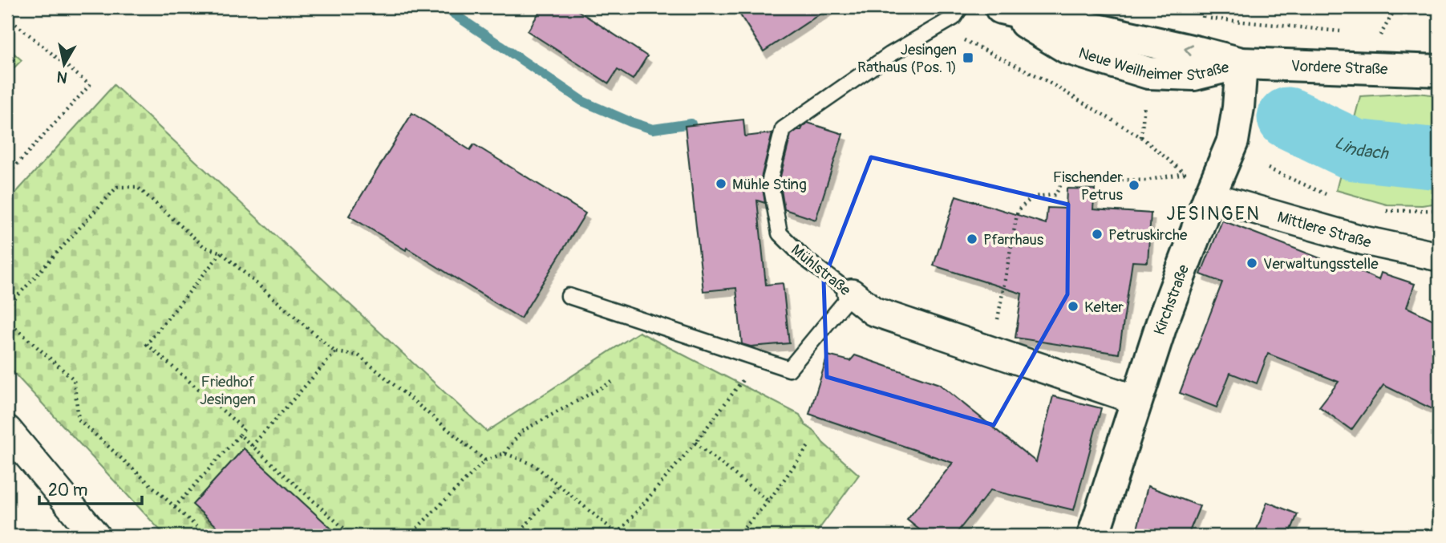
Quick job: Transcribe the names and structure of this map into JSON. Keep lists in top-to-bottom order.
{
  "streets": {
    "street": [
      "Neue Weilheimer Straße",
      "Vordere Straße",
      "Mittlere Straße",
      "Mühlstraße",
      "Kirchstraße"
    ]
  },
  "crossings": [
    ["Neue Weilheimer Straße", "Vordere Straße"],
    ["Neue Weilheimer Straße", "Kirchstraße"],
    ["Vordere Straße", "Kirchstraße"],
    ["Mittlere Straße", "Kirchstraße"],
    ["Mühlstraße", "Kirchstraße"]
  ],
  "districts": ["JESINGEN"],
  "water": ["Lindach"],
  "parks": ["Friedhof Jesingen"],
  "places": {
    "transit": ["Jesingen Rathaus (Pos. 1)"],
    "other": [
      "Mühle Sting",
      "Fischender Petrus",
      "Petruskirche",
      "Pfarrhaus",
      "Verwaltungsstelle",
      "Kelter"
    ]
  },
  "scale_bar": "20 m",
  "north": "bottom"
}
